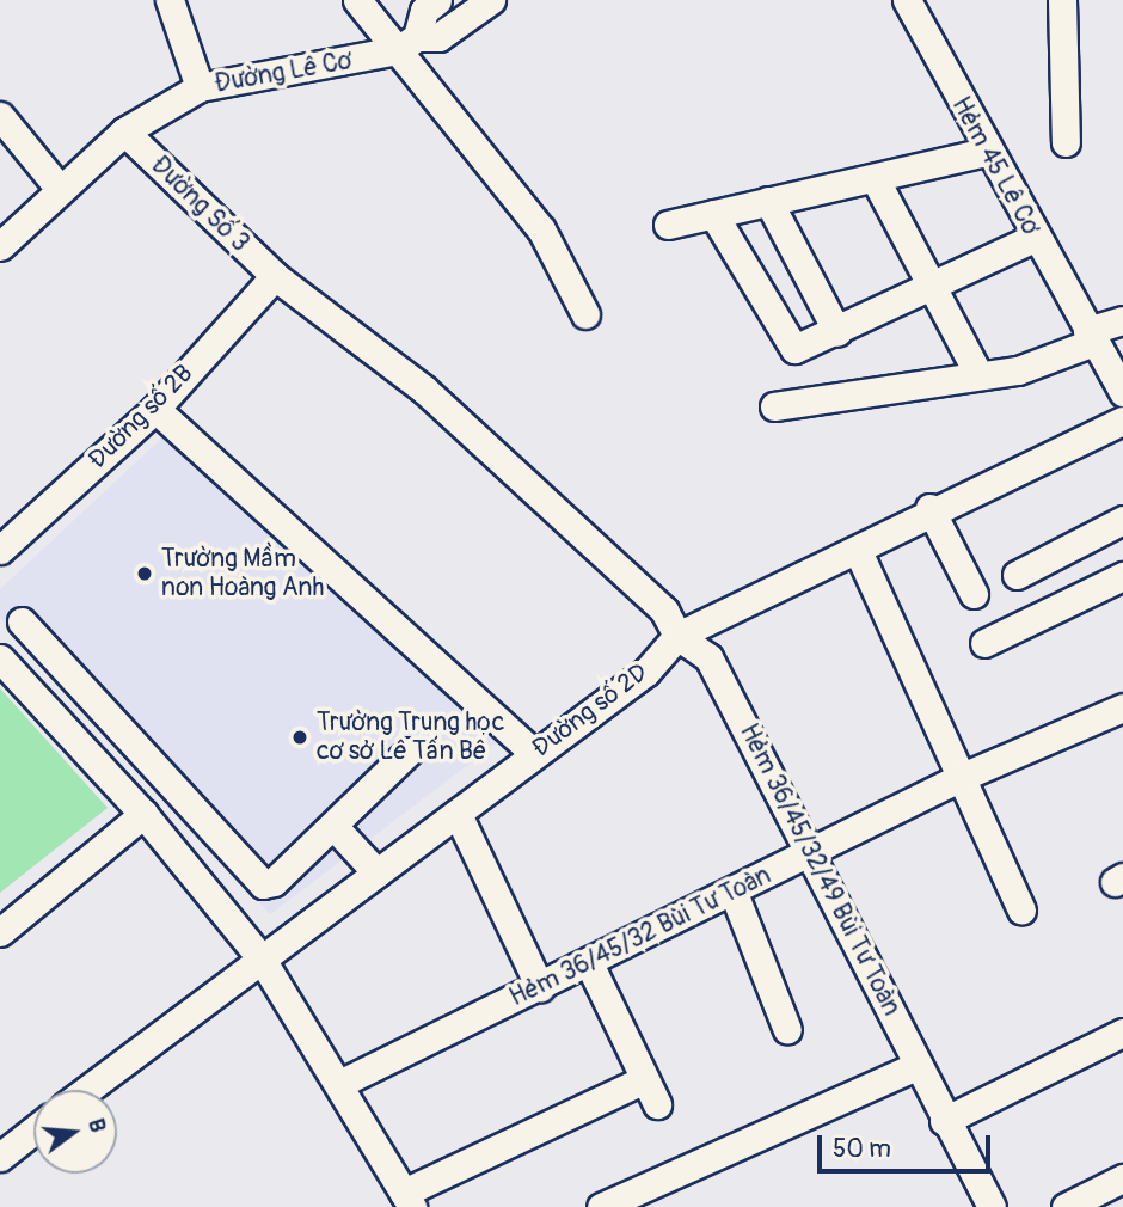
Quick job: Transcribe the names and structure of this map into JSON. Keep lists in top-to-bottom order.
{
  "streets": {
    "street": [
      "Đường Lê Cơ",
      "Hẻm 45 Lê Cơ",
      "Đường Số 3",
      "Đường số 2B",
      "Đường số 2D",
      "Hẻm 36/45/32/49 Bùi Tư Toàn",
      "Hẻm 36/45/32 Bùi Tư Toàn"
    ]
  },
  "crossings": [
    ["Đường Lê Cơ", "Đường Số 3"],
    ["Đường Số 3", "Đường số 2B"],
    ["Đường số 2D", "Hẻm 36/45/32/49 Bùi Tư Toàn"],
    ["Hẻm 36/45/32/49 Bùi Tư Toàn", "Hẻm 36/45/32 Bùi Tư Toàn"]
  ],
  "places": ["Trường Mầm non Hoàng Anh", "Trường Trung học cơ sở Lê Tấn Bê"],
  "scale_bar": "50 m",
  "north": "right"
}
